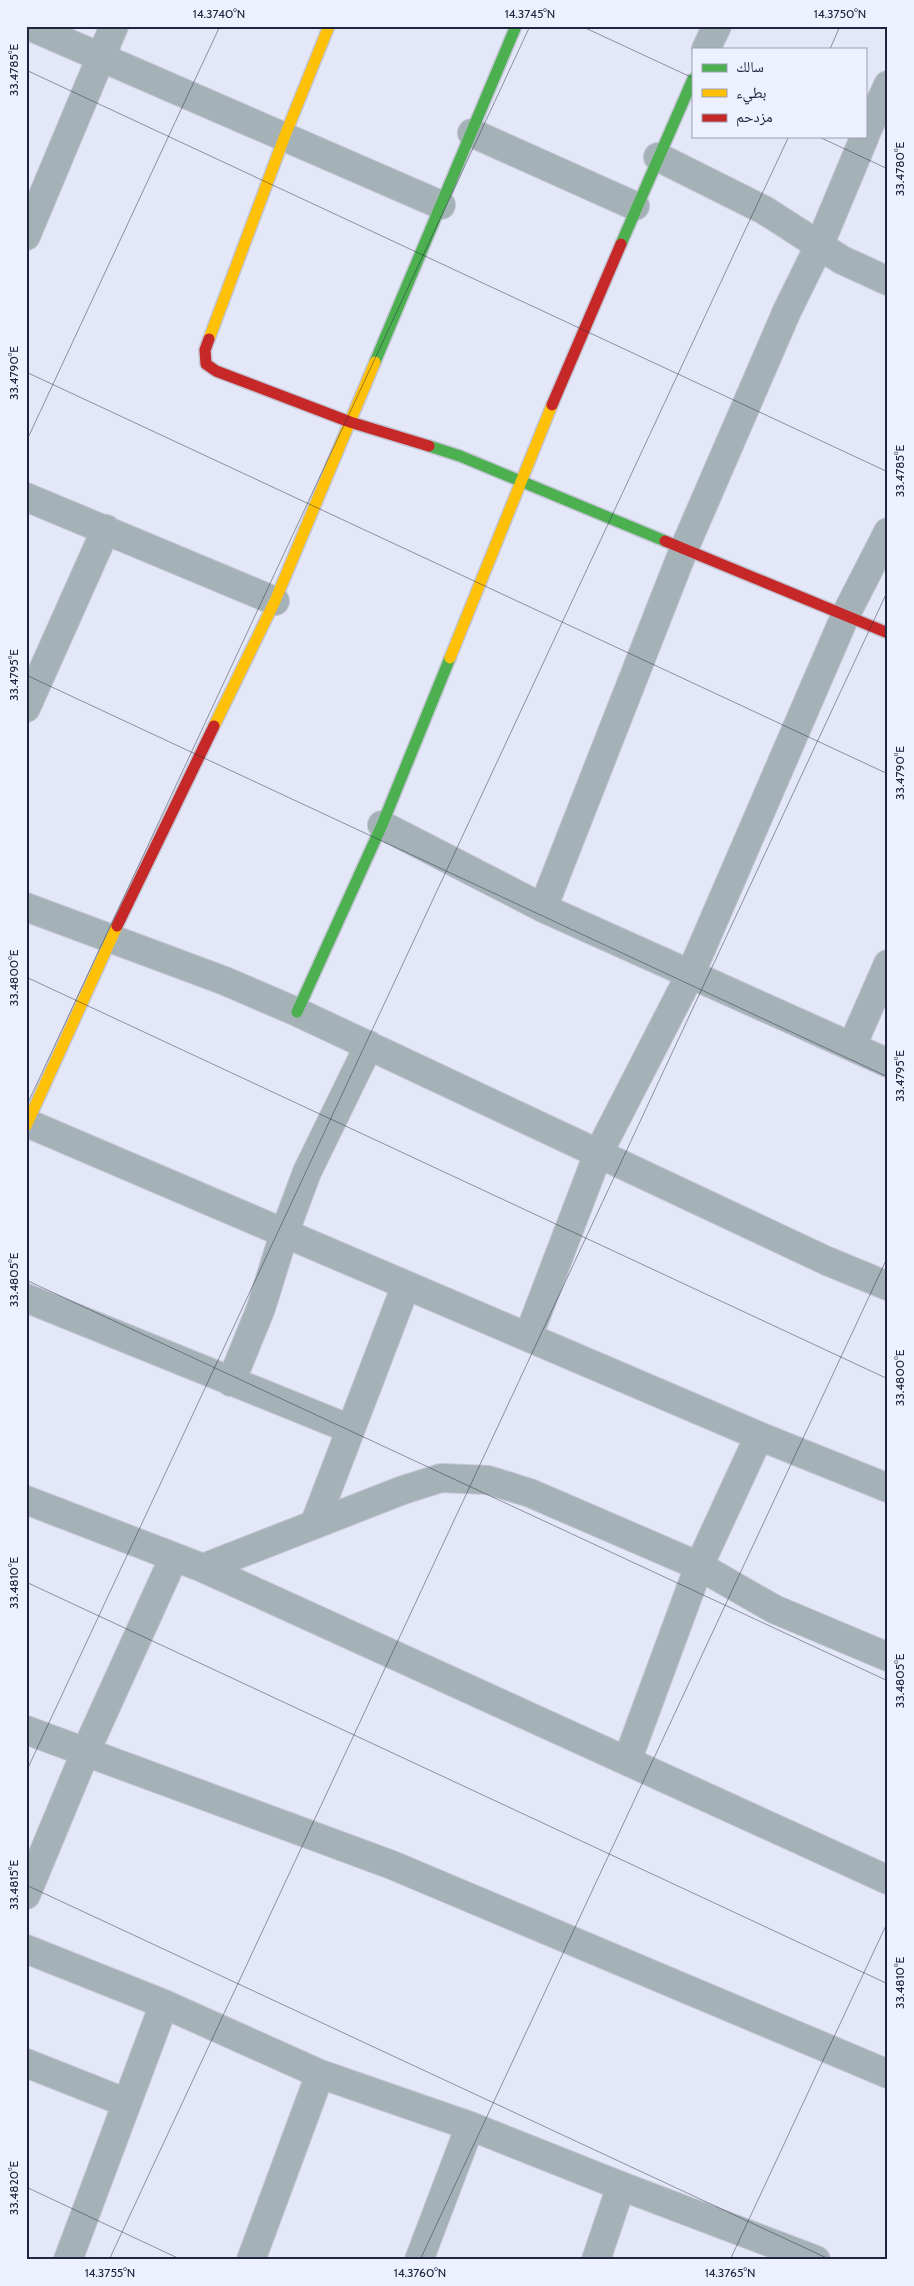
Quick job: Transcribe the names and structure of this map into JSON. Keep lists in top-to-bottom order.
{
  "legend": ["سالك", "بطيء", "مزدحم"],
  "coordinates": [
    "14.3740°N",
    "14.3745°N",
    "14.3750°N",
    "33.4785°E",
    "33.4780°E",
    "33.4790°E",
    "33.4795°E",
    "33.4800°E",
    "33.4805°E",
    "33.4810°E",
    "33.4815°E",
    "33.4820°E",
    "14.3755°N",
    "14.3760°N",
    "14.3765°N"
  ]
}
